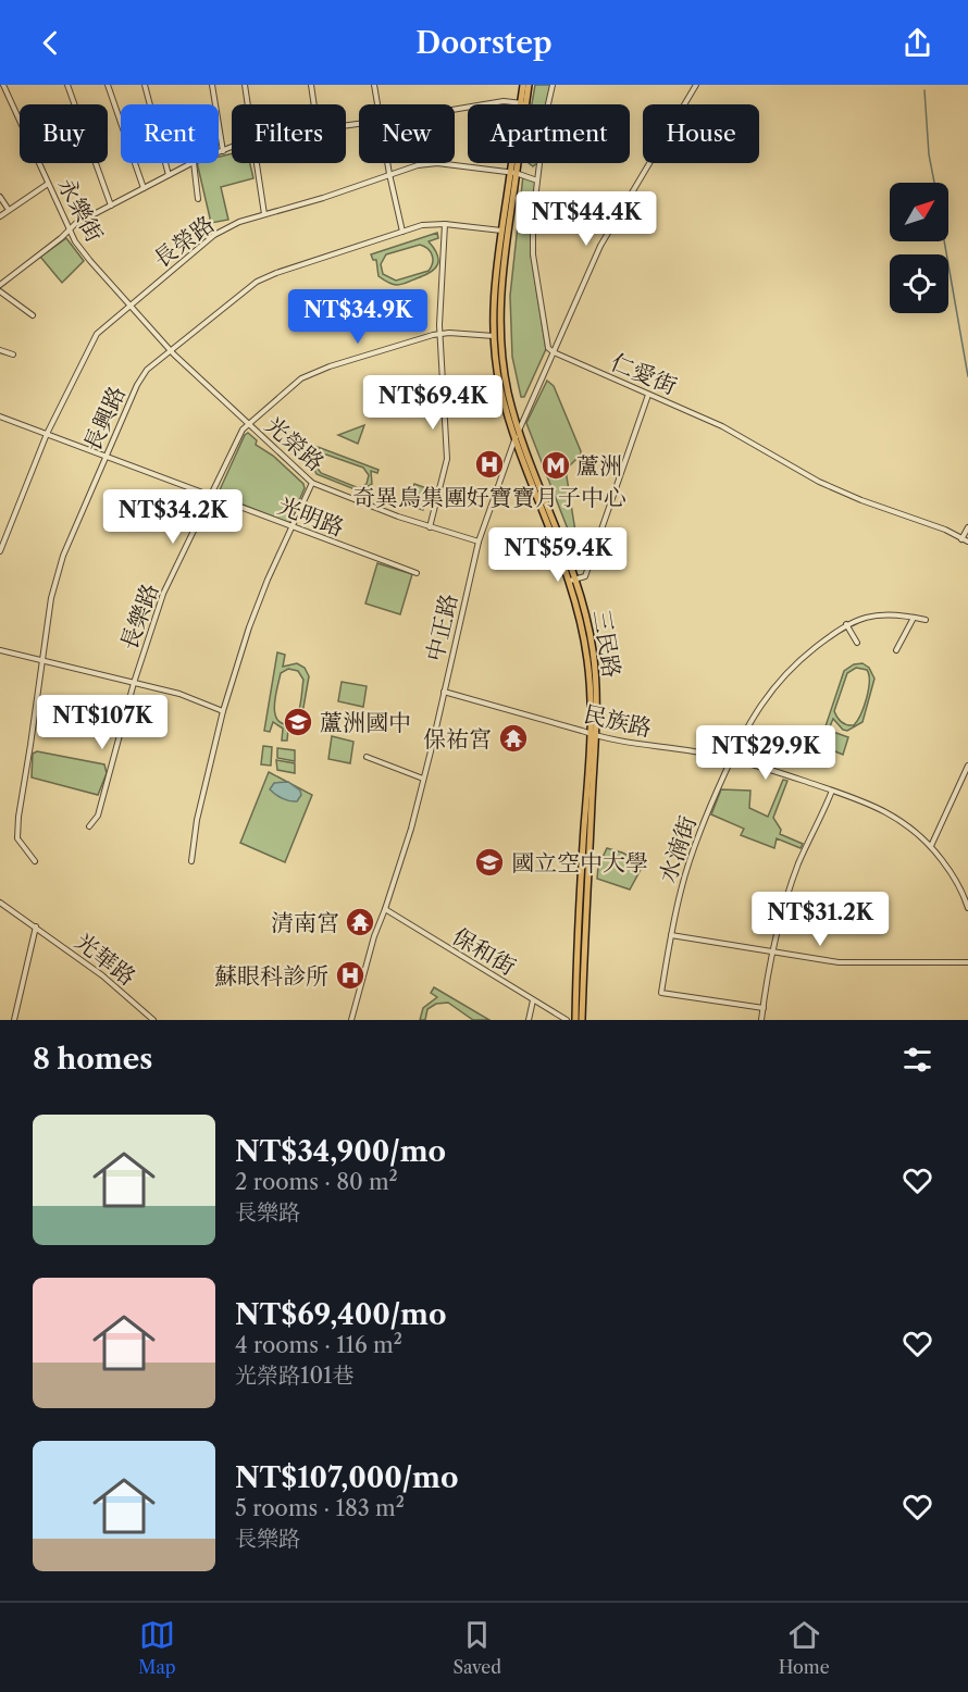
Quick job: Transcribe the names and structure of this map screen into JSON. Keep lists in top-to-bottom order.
{
  "streets": {
    "main road": ["三民路"],
    "street": [
      "永樂街",
      "長榮路",
      "仁愛街",
      "長興路",
      "光榮路",
      "光明路",
      "長樂路",
      "中正路",
      "民族路",
      "水湳街",
      "保和街",
      "光華路"
    ]
  },
  "crossings": [
    ["永樂街", "長榮路"],
    ["永樂街", "光榮路"],
    ["長榮路", "光榮路"],
    ["長榮路", "光明路"],
    ["長榮路", "三民路"],
    ["仁愛街", "中正路"],
    ["長興路", "光榮路"],
    ["長興路", "光明路"],
    ["長興路", "三民路"],
    ["光榮路", "長樂路"],
    ["光榮路", "中正路"],
    ["光明路", "長樂路"],
    ["長樂路", "三民路"],
    ["中正路", "三民路"],
    ["中正路", "民族路"],
    ["中正路", "保和街"],
    ["三民路", "民族路"],
    ["民族路", "水湳街"]
  ],
  "places": {
    "hospital": ["奇異鳥集團好寶寶月子中心", "蘇眼科診所"],
    "metro station": ["蘆洲"],
    "school or university": ["蘆洲國中", "國立空中大學"],
    "temple": ["保祐宮", "清南宮"]
  },
  "north": "top right",
  "page": {
    "header": "Doorstep",
    "chip": [
      "Buy",
      "Rent",
      "Filters",
      "New",
      "Apartment",
      "House"
    ],
    "price": [
      "NT$44.4K",
      "NT$34.9K",
      "NT$69.4K",
      "NT$34.2K",
      "NT$59.4K",
      "NT$107K",
      "NT$29.9K",
      "NT$31.2K"
    ],
    "heading": "8 homes",
    "list": [
      {
        "name": "NT$34,900/mo",
        "note": "2 rooms · 80 m² · 長樂路"
      },
      {
        "name": "NT$69,400/mo",
        "note": "4 rooms · 116 m² · 光榮路101巷"
      },
      {
        "name": "NT$107,000/mo",
        "note": "5 rooms · 183 m² · 長樂路"
      }
    ],
    "tabs": ["Map", "Saved", "Home"]
  }
}
